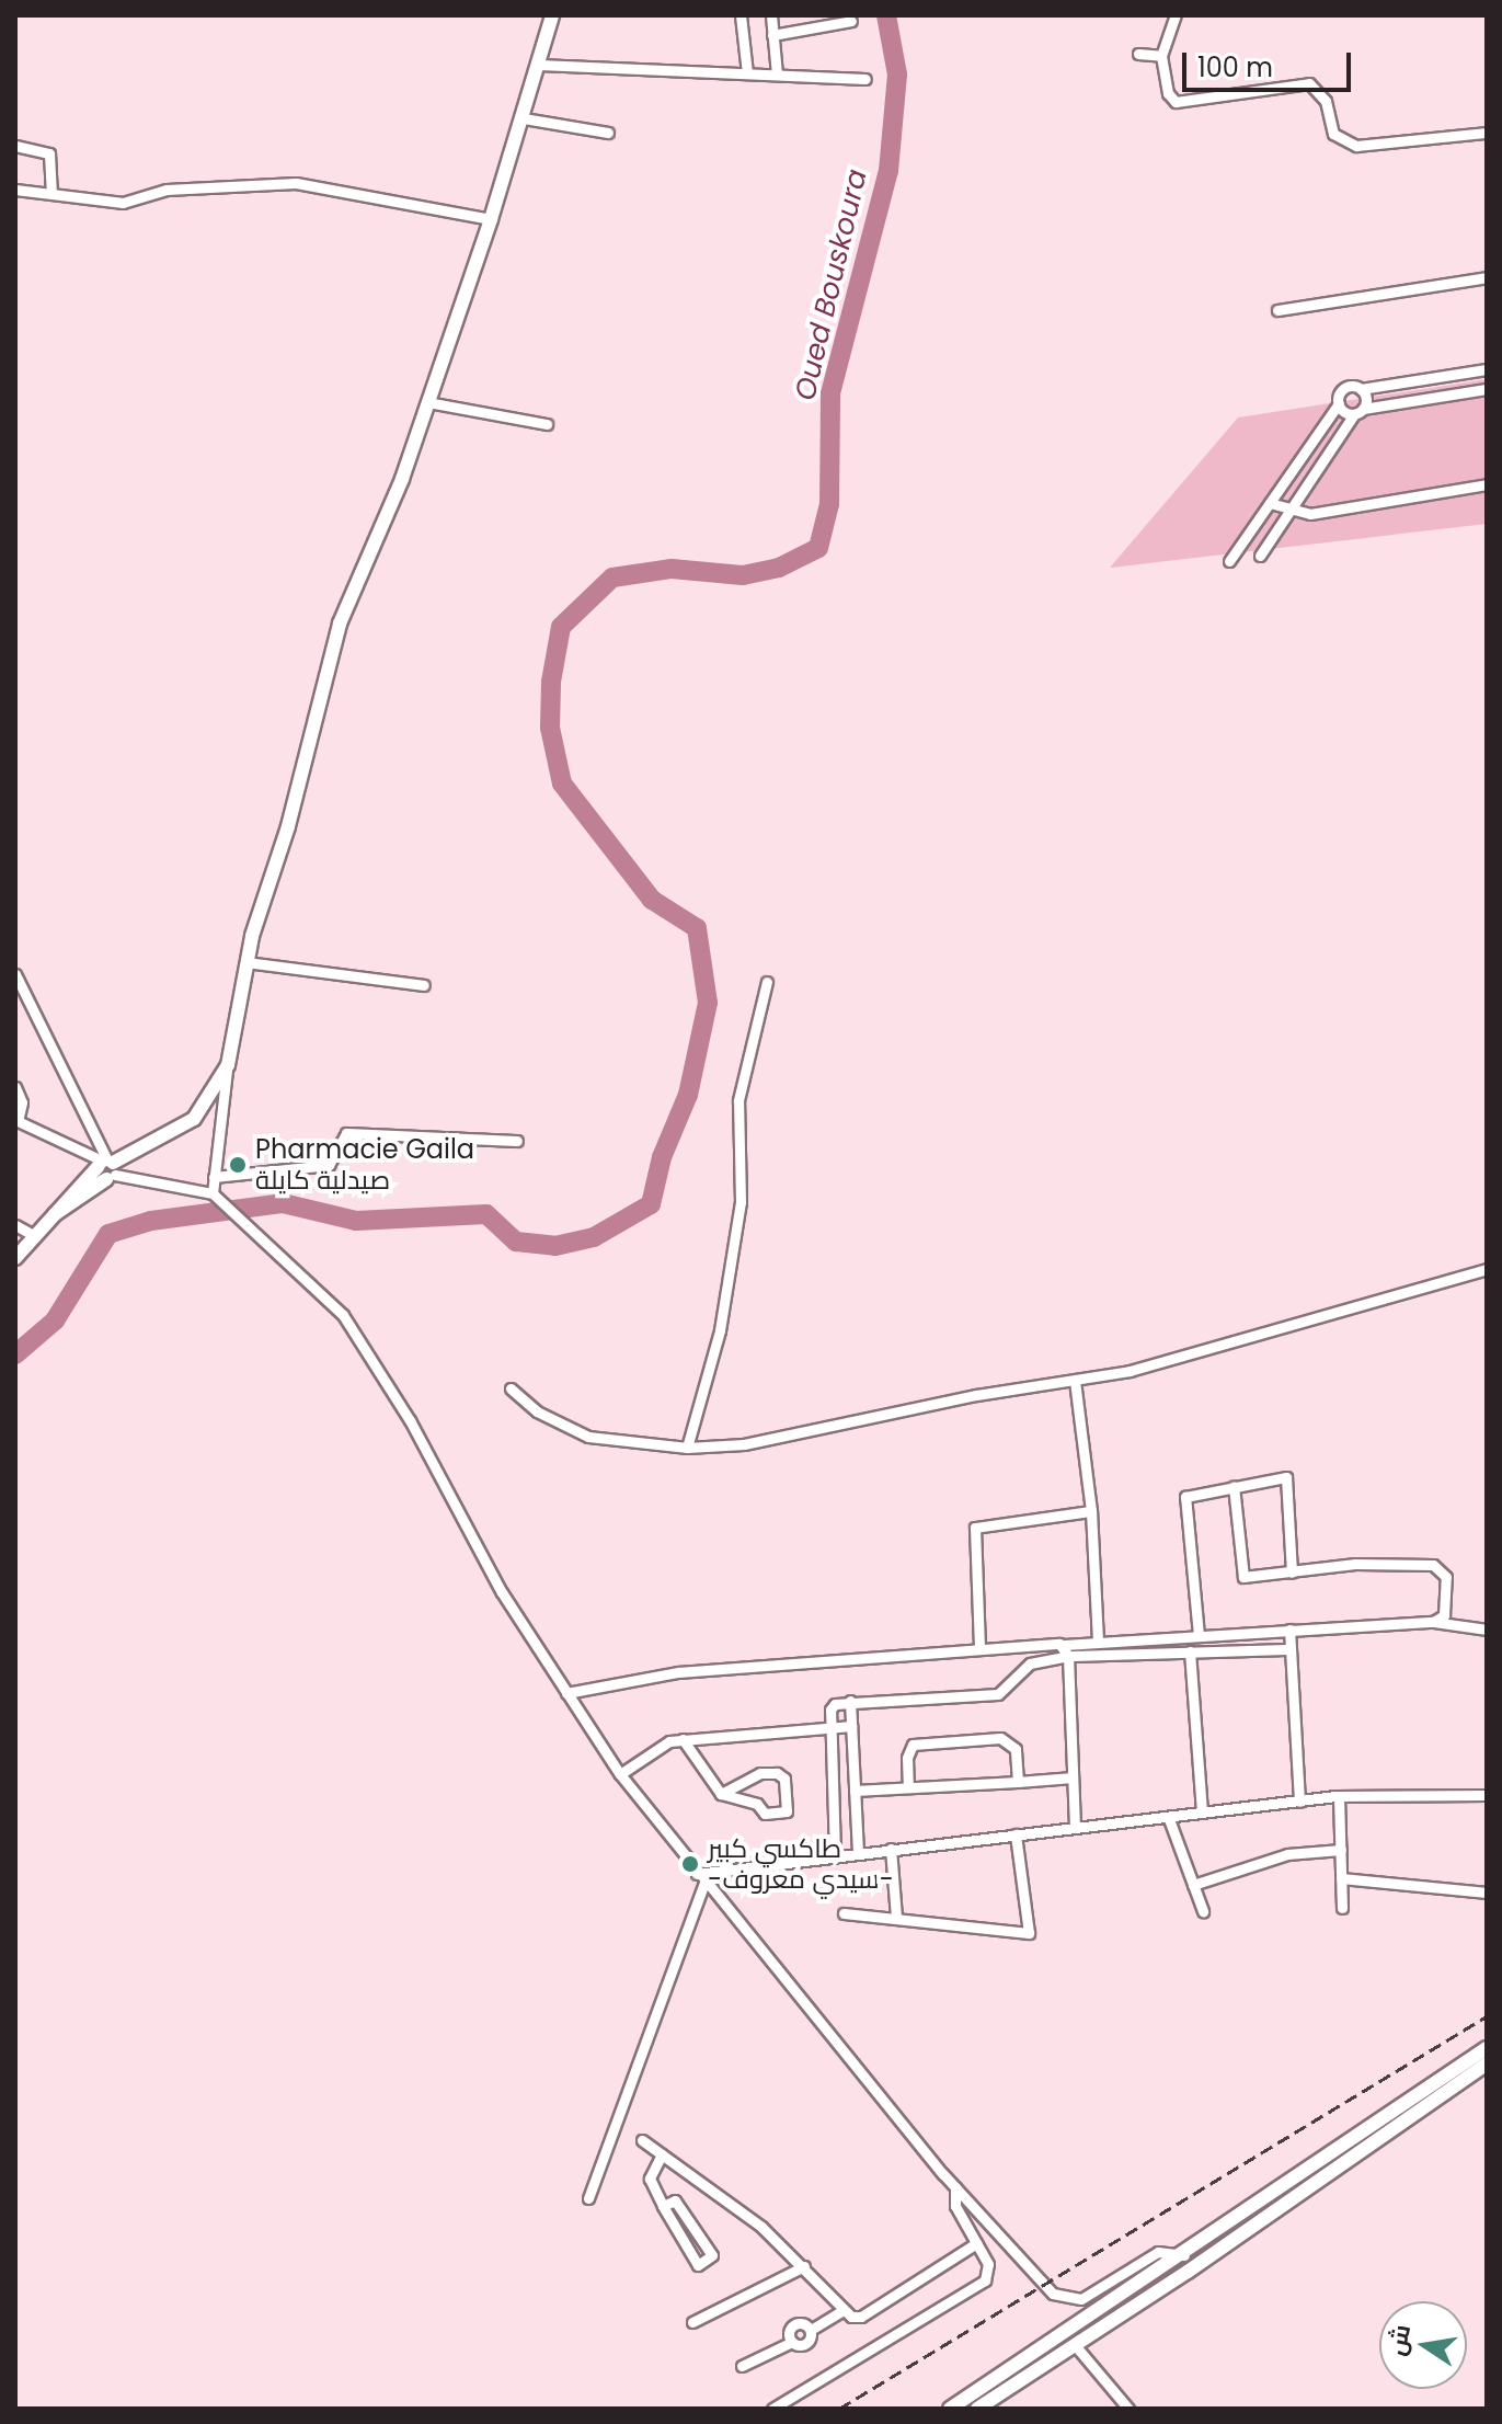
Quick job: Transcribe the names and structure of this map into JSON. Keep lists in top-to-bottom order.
{
  "water": ["Oued Bouskoura"],
  "places": ["Pharmacie Gaila صيدلية كايلة", "طاكسي كبير -سيدي معروف-"],
  "scale_bar": "100 m",
  "north": "left"
}
